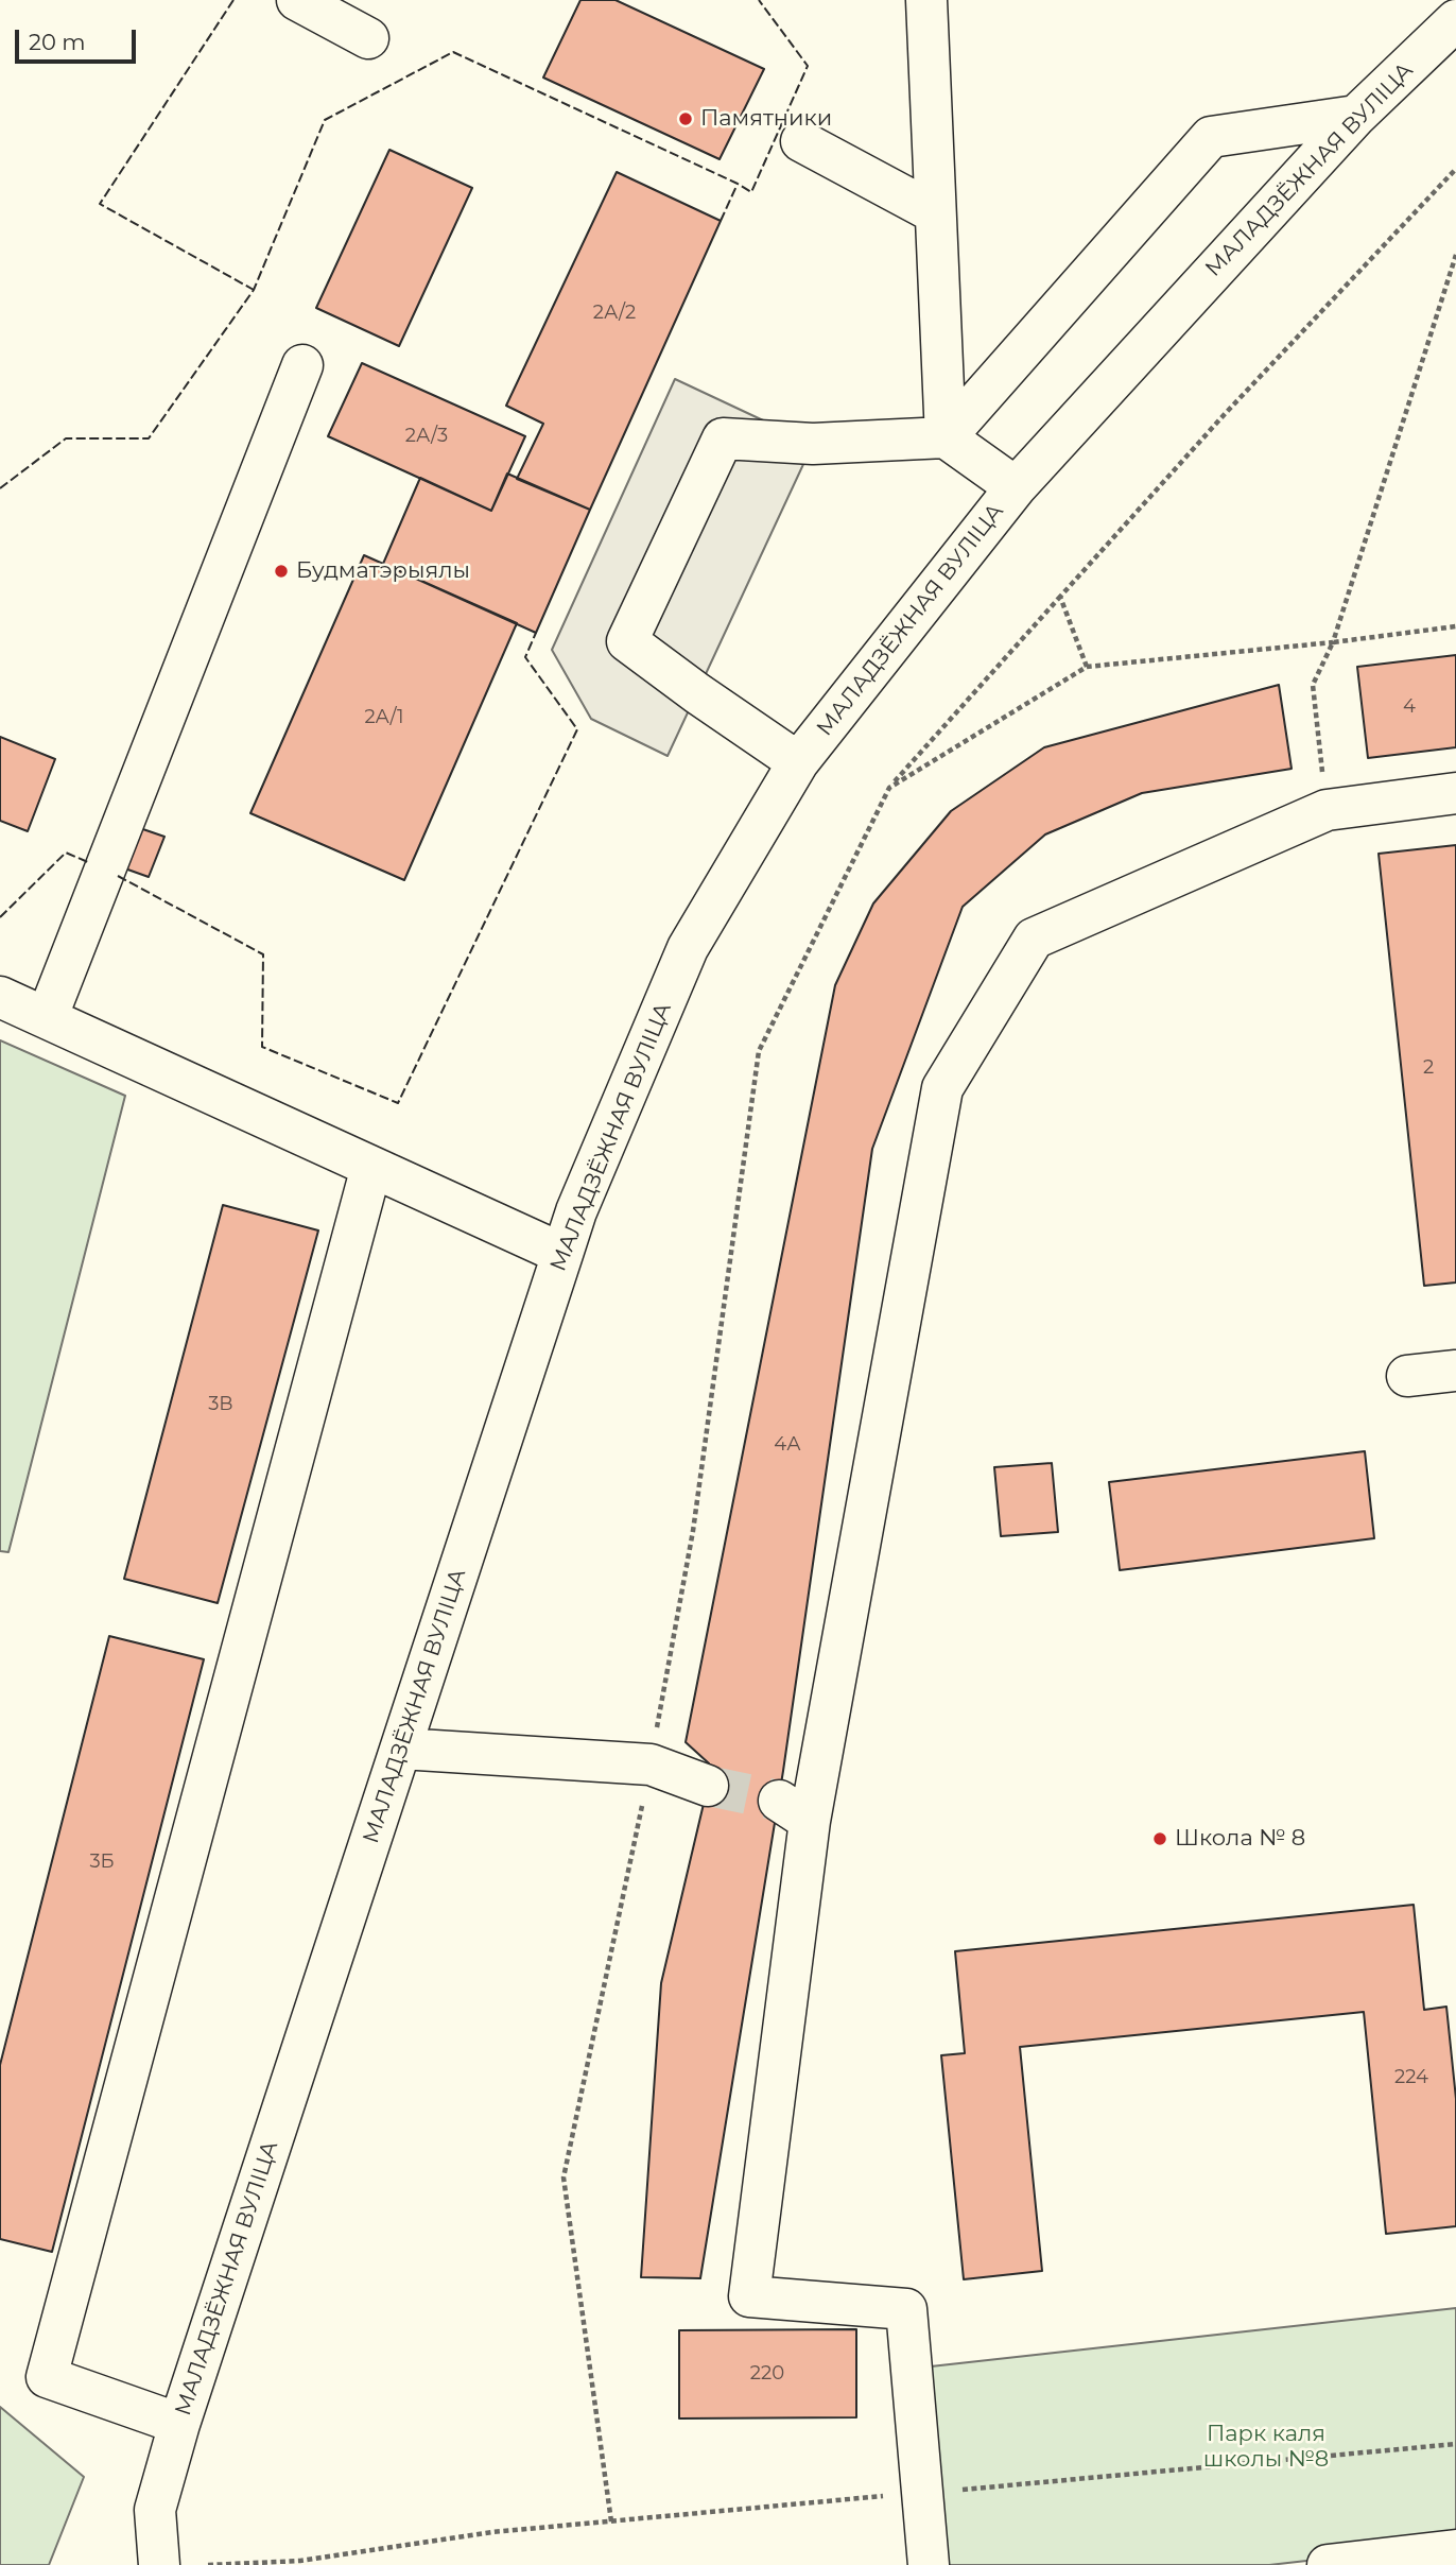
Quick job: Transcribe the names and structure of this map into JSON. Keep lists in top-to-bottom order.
{
  "streets": {
    "street": ["МАЛАДЗЁЖНАЯ ВУЛІЦА"]
  },
  "parks": ["Парк каля школы №8"],
  "places": ["Памятники", "Будматэрыялы", "Школа № 8"],
  "house_numbers": [
    "2А/2",
    "2А/3",
    "4",
    "2А/1",
    "2",
    "3В",
    "4А",
    "3Б",
    "224",
    "220"
  ],
  "scale_bar": "20 m"
}
